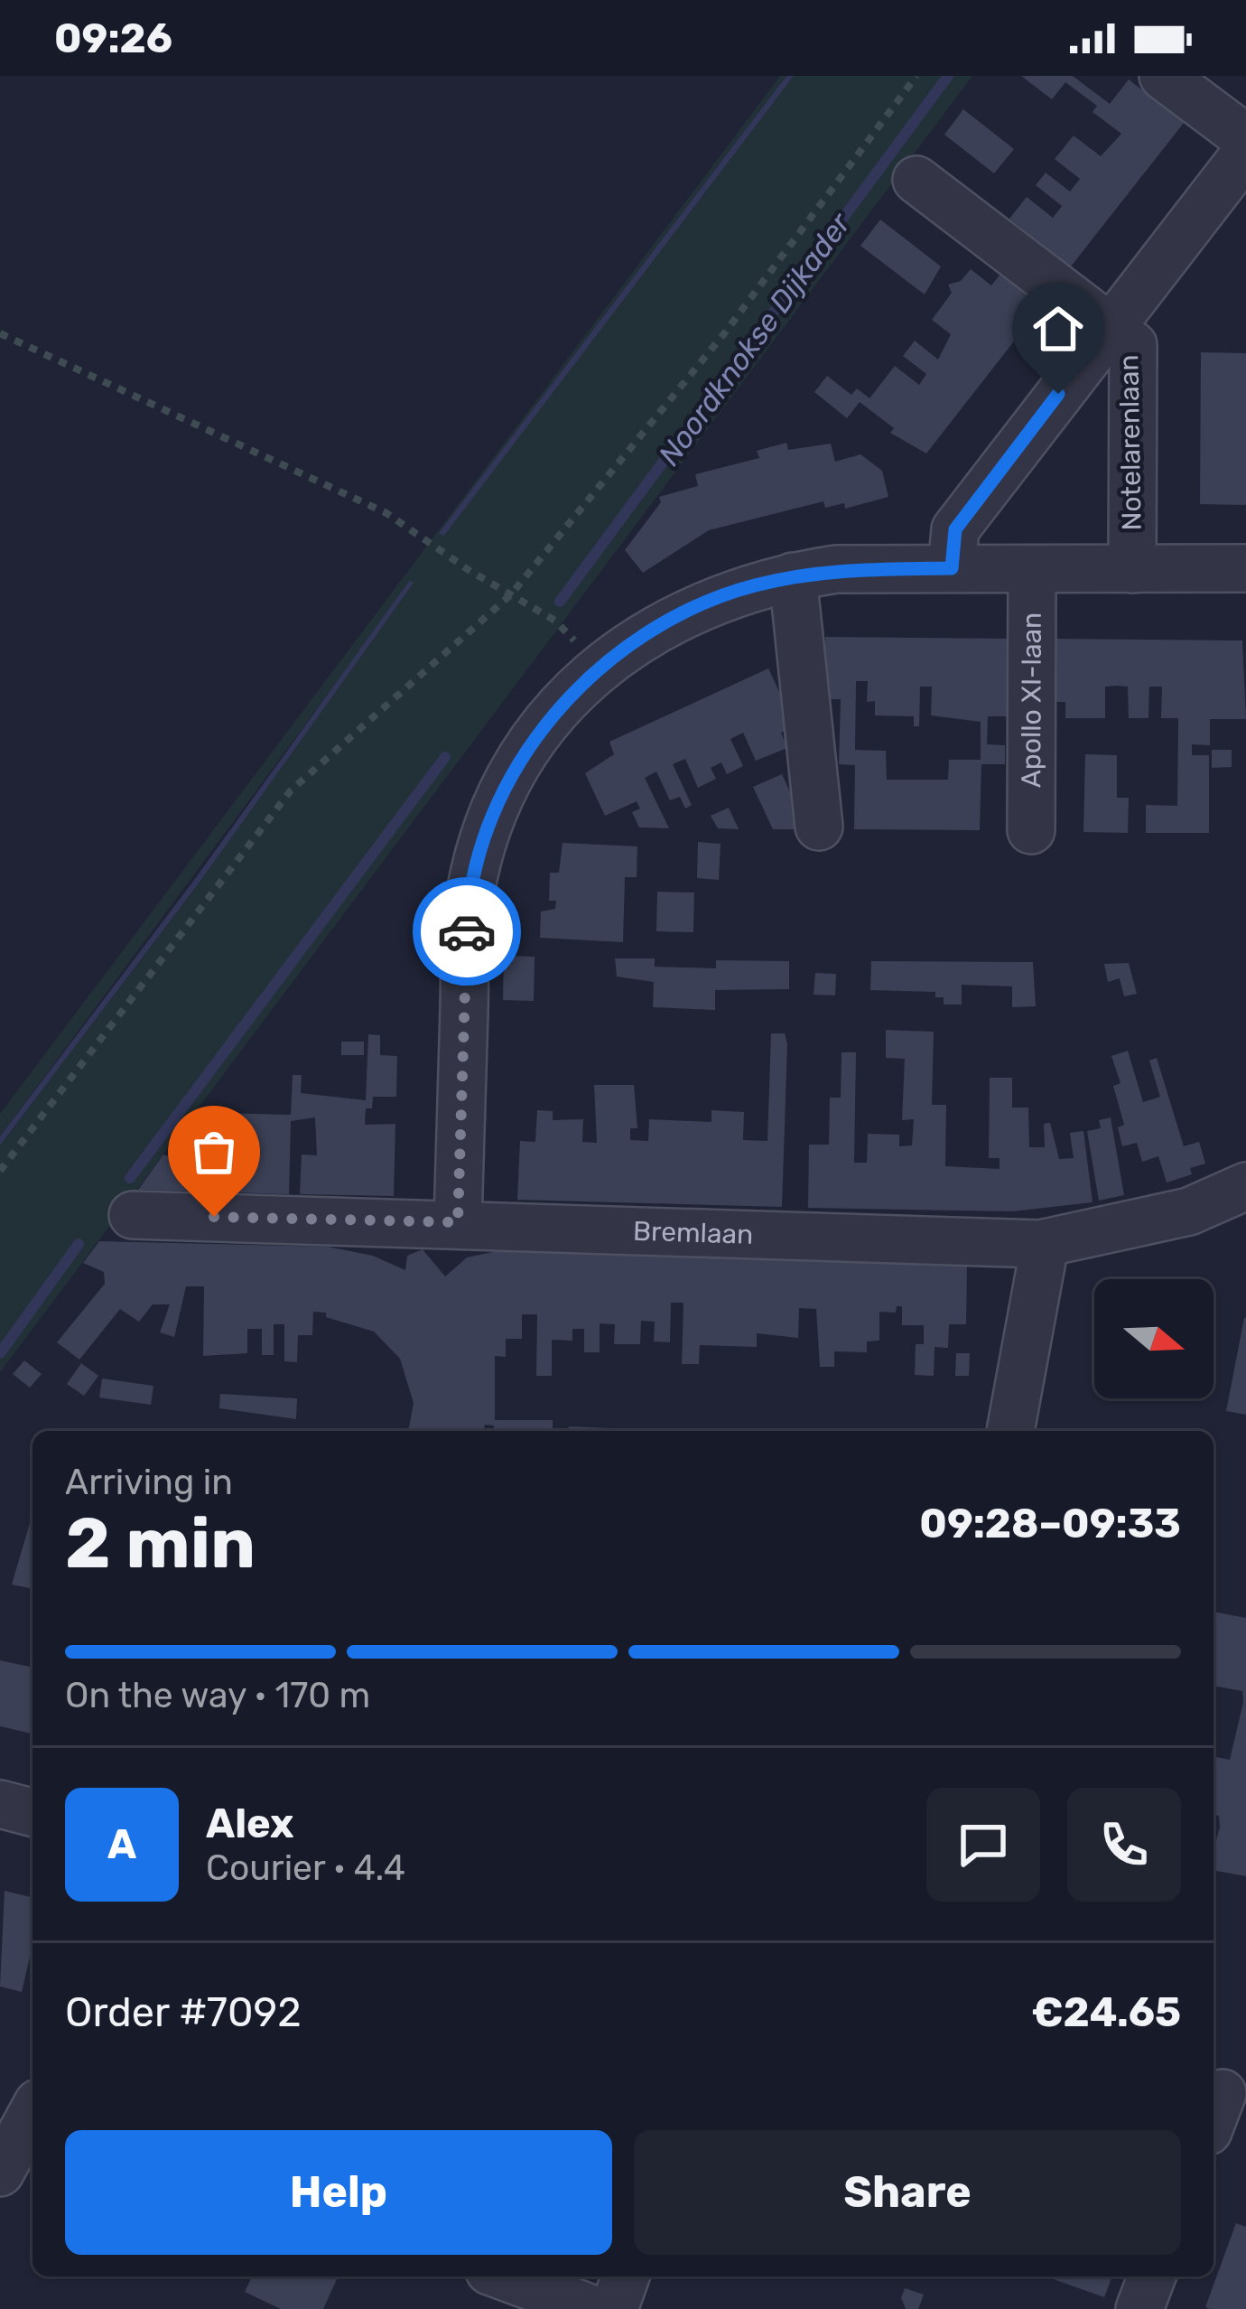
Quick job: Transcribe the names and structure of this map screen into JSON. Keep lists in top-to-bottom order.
{
  "streets": {
    "street": ["Notelarenlaan", "Apollo XI-laan", "Bremlaan"]
  },
  "water": ["Noordknokse Dijkader"],
  "north": "right",
  "page": {
    "status": "09:26",
    "heading": ["2 min", "Arriving in", "09:28–09:33"],
    "panel": [
      "Alex",
      "Courier · 4.4",
      "Order #7092",
      "€24.65"
    ],
    "bar": "On the way · 170 m",
    "round": "A",
    "buttons": ["Help", "Share"]
  }
}
